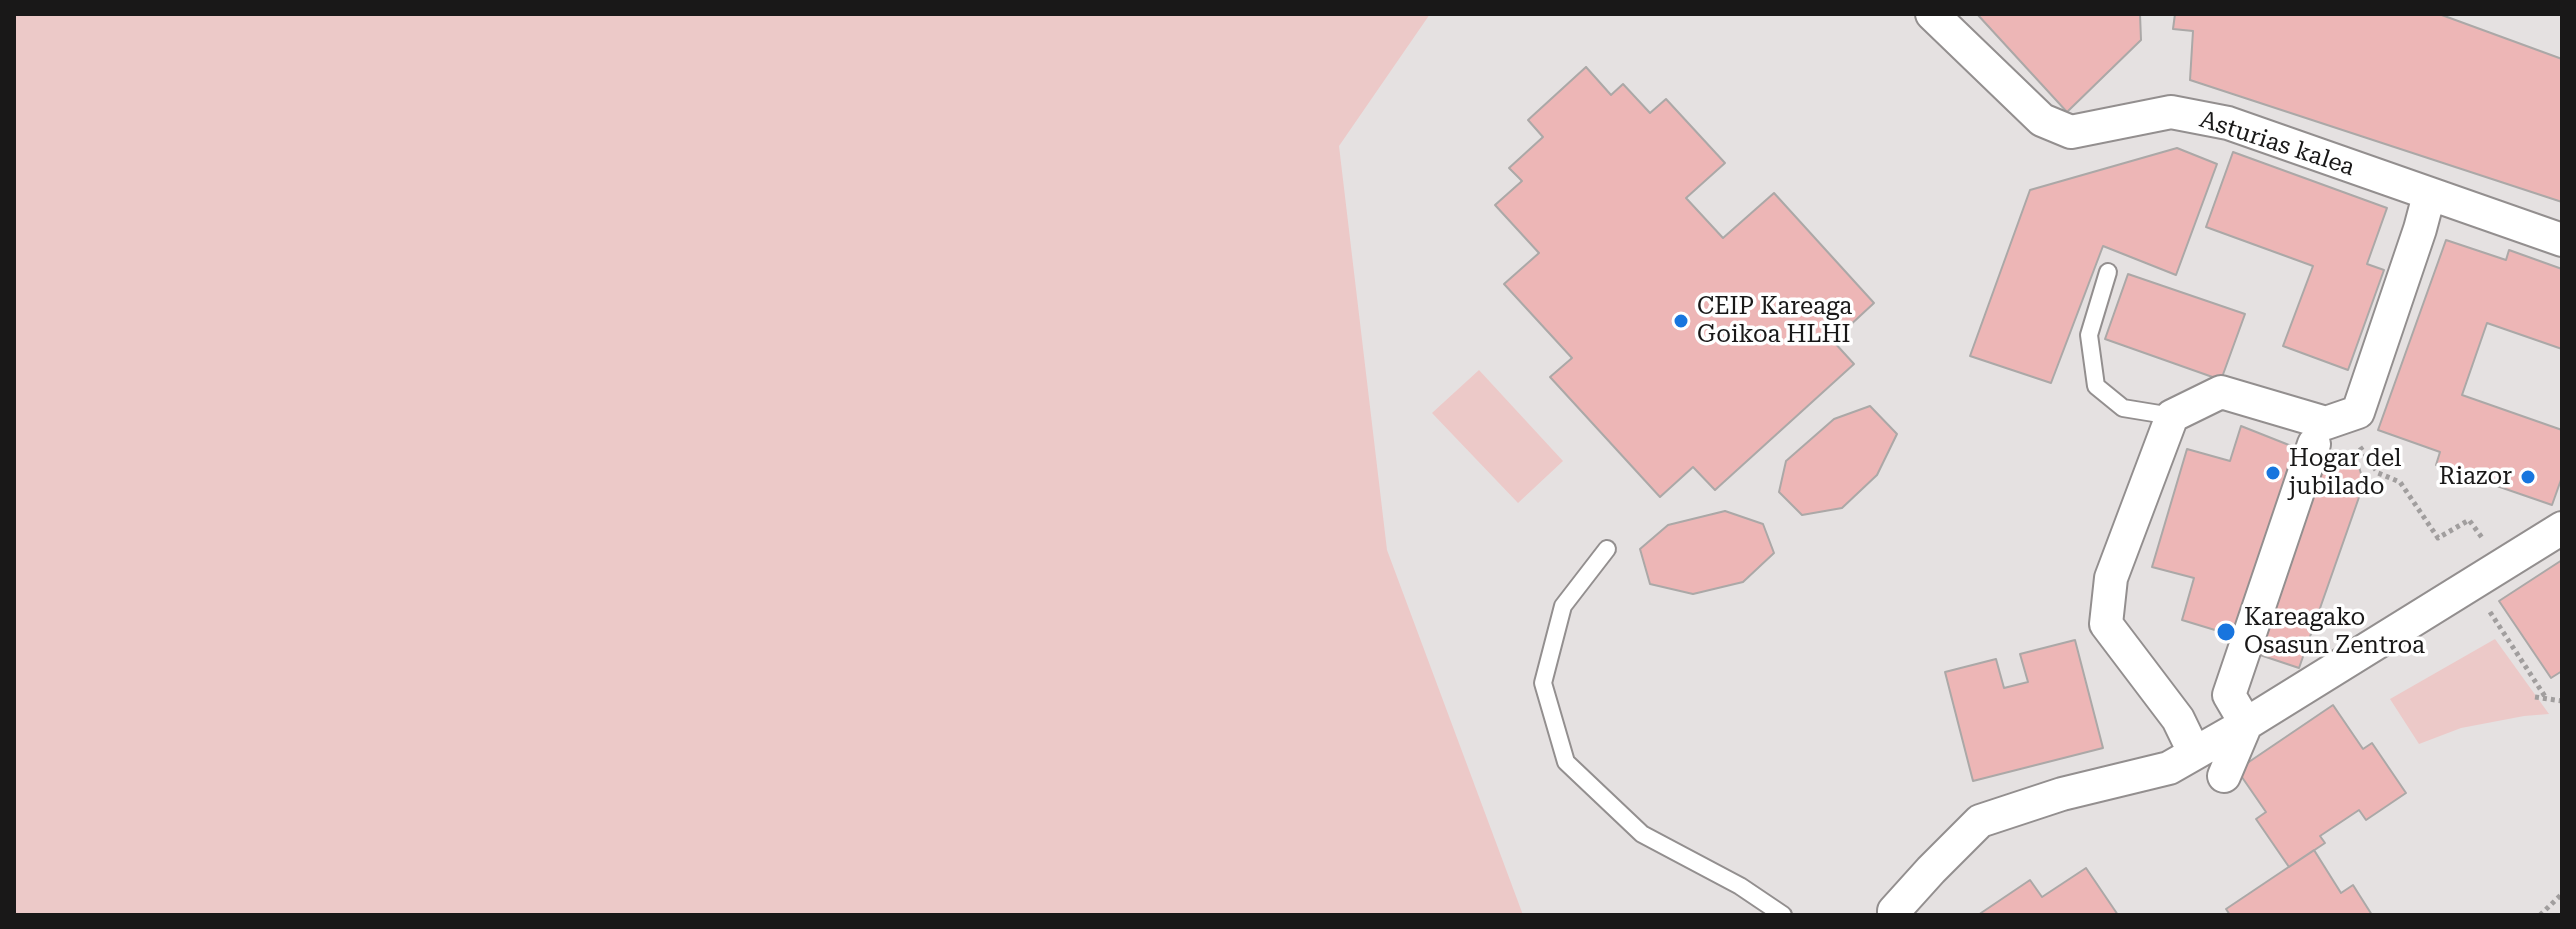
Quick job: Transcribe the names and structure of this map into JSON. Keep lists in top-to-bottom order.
{
  "streets": {
    "street": ["Asturias kalea"]
  },
  "places": [
    "CEIP Kareaga Goikoa HLHI",
    "Hogar del jubilado",
    "Riazor",
    "Kareagako Osasun Zentroa"
  ]
}
